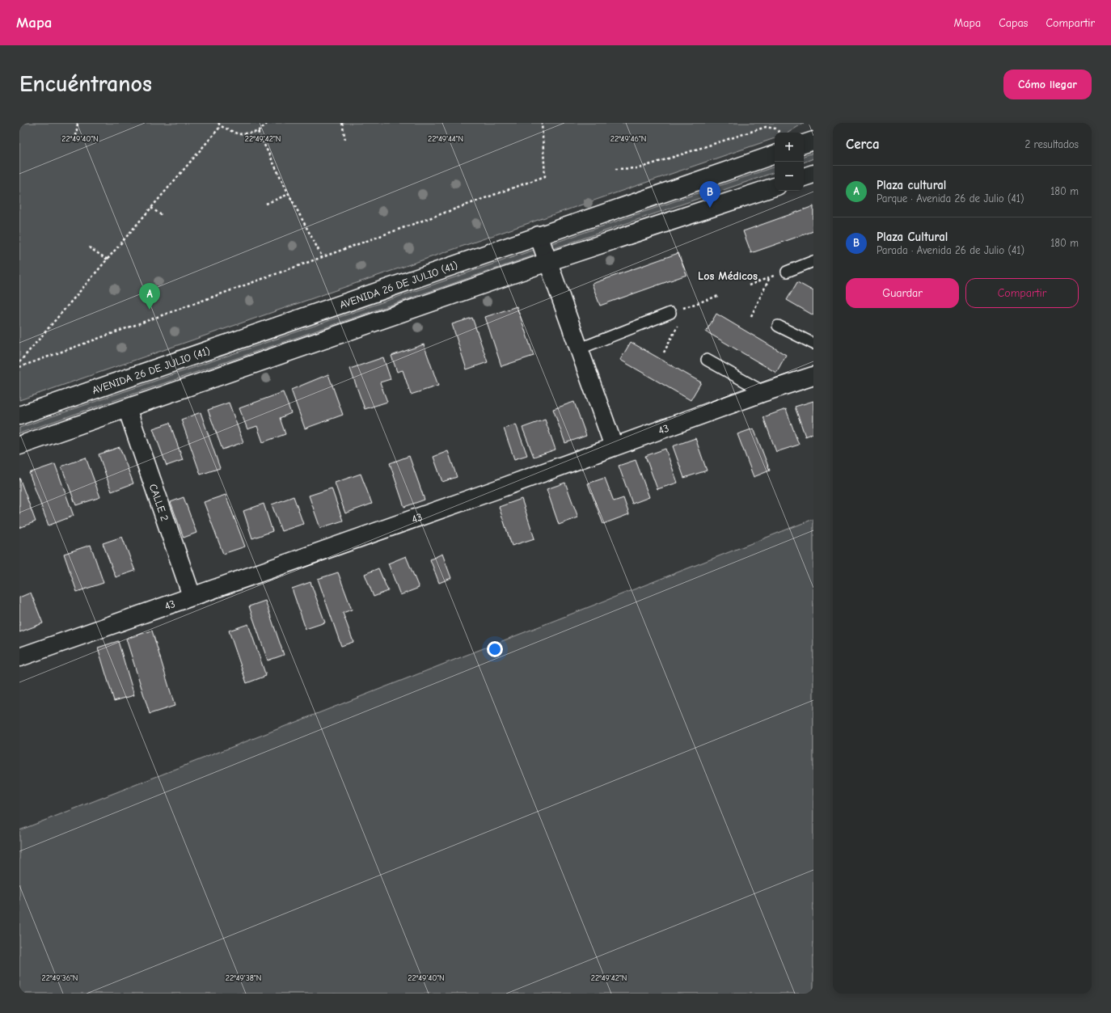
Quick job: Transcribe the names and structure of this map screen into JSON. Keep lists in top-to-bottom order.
{
  "streets": {
    "main road": ["AVENIDA 26 DE JULIO (41)", "43", "CALLE 2"]
  },
  "crossings": [
    ["43", "CALLE 2"]
  ],
  "districts": ["Los Médicos"],
  "page": {
    "header": "Mapa",
    "nav": ["Mapa", "Capas", "Compartir"],
    "buttons": [
      "Cómo llegar",
      ["Guardar", "Compartir"]
    ],
    "title": "Encuéntranos",
    "heading": ["Cerca", "2 resultados"],
    "map_buttons": ["+", "−"],
    "list": [
      {
        "mark": "A",
        "name": "Plaza cultural",
        "note": "Parque · Avenida 26 de Julio (41)",
        "value": "180 m"
      },
      {
        "mark": "B",
        "name": "Plaza Cultural",
        "note": "Parada · Avenida 26 de Julio (41)",
        "value": "180 m"
      }
    ],
    "pins": ["B", "A"]
  },
  "coordinates": [
    "22°49'40\"N",
    "22°49'42\"N",
    "22°49'44\"N",
    "22°49'46\"N",
    "22°49'36\"N",
    "22°49'38\"N"
  ]
}
